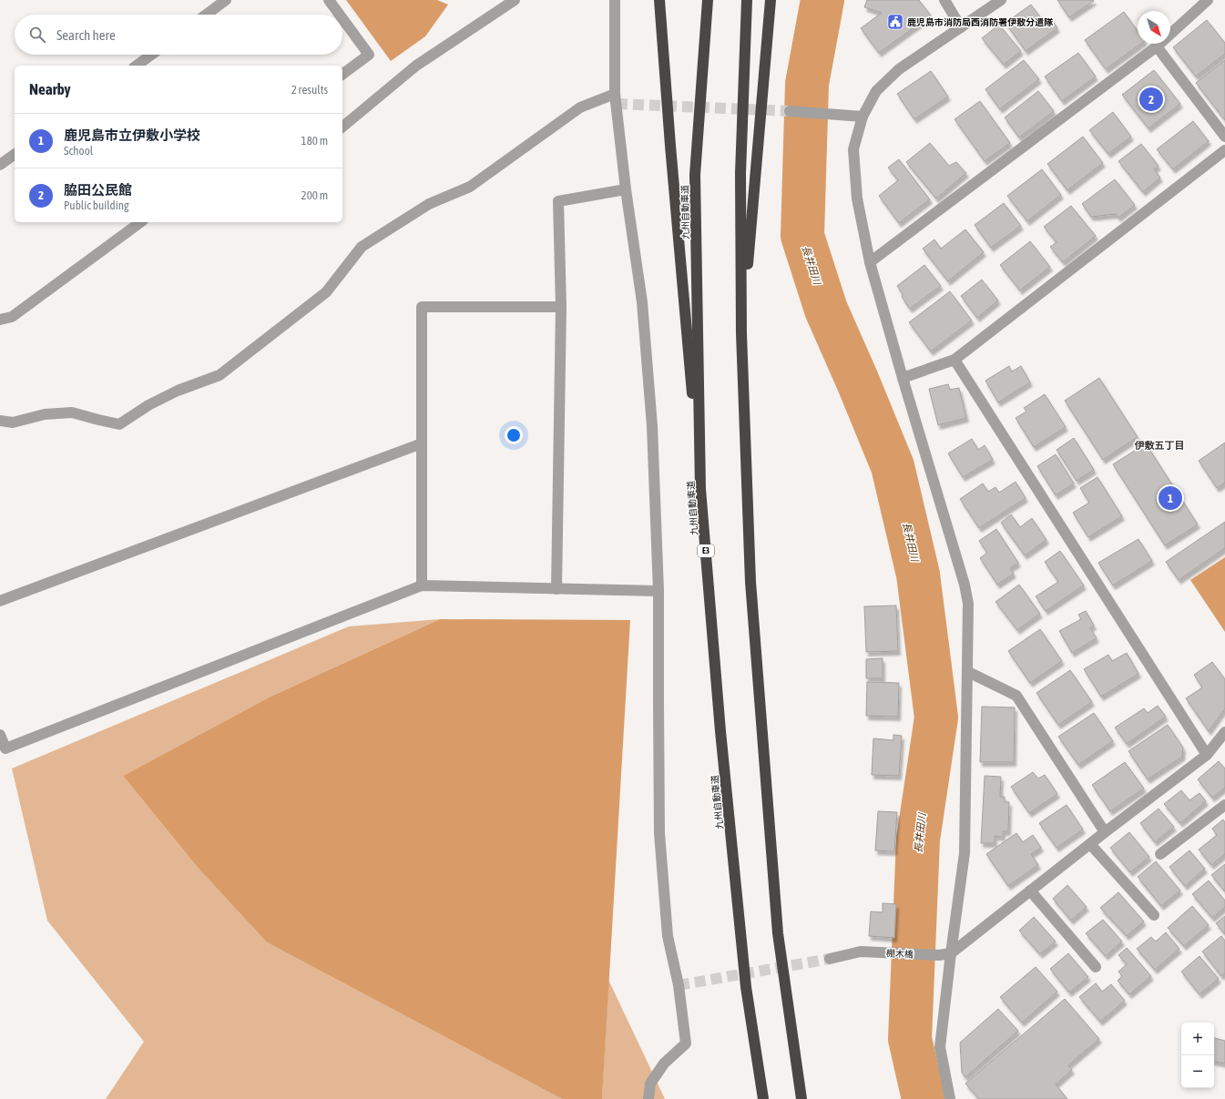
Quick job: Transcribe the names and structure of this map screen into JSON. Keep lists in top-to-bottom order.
{
  "streets": {
    "highway": ["九州自動車道", "E3"],
    "street": ["棚木橋"]
  },
  "districts": ["伊敷五丁目"],
  "water": ["長井田川"],
  "places": {
    "public building": ["鹿児島市消防局西消防署伊敷分遣隊"]
  },
  "north": "bottom right",
  "page": {
    "search": "Search here",
    "heading": ["Nearby", "2 results"],
    "pins": ["2", "1"],
    "list": [
      {
        "mark": "1",
        "name": "鹿児島市立伊敷小学校",
        "note": "School",
        "value": "180 m"
      },
      {
        "mark": "2",
        "name": "脇田公民館",
        "note": "Public building",
        "value": "200 m"
      }
    ],
    "map_buttons": ["+", "−"]
  }
}
